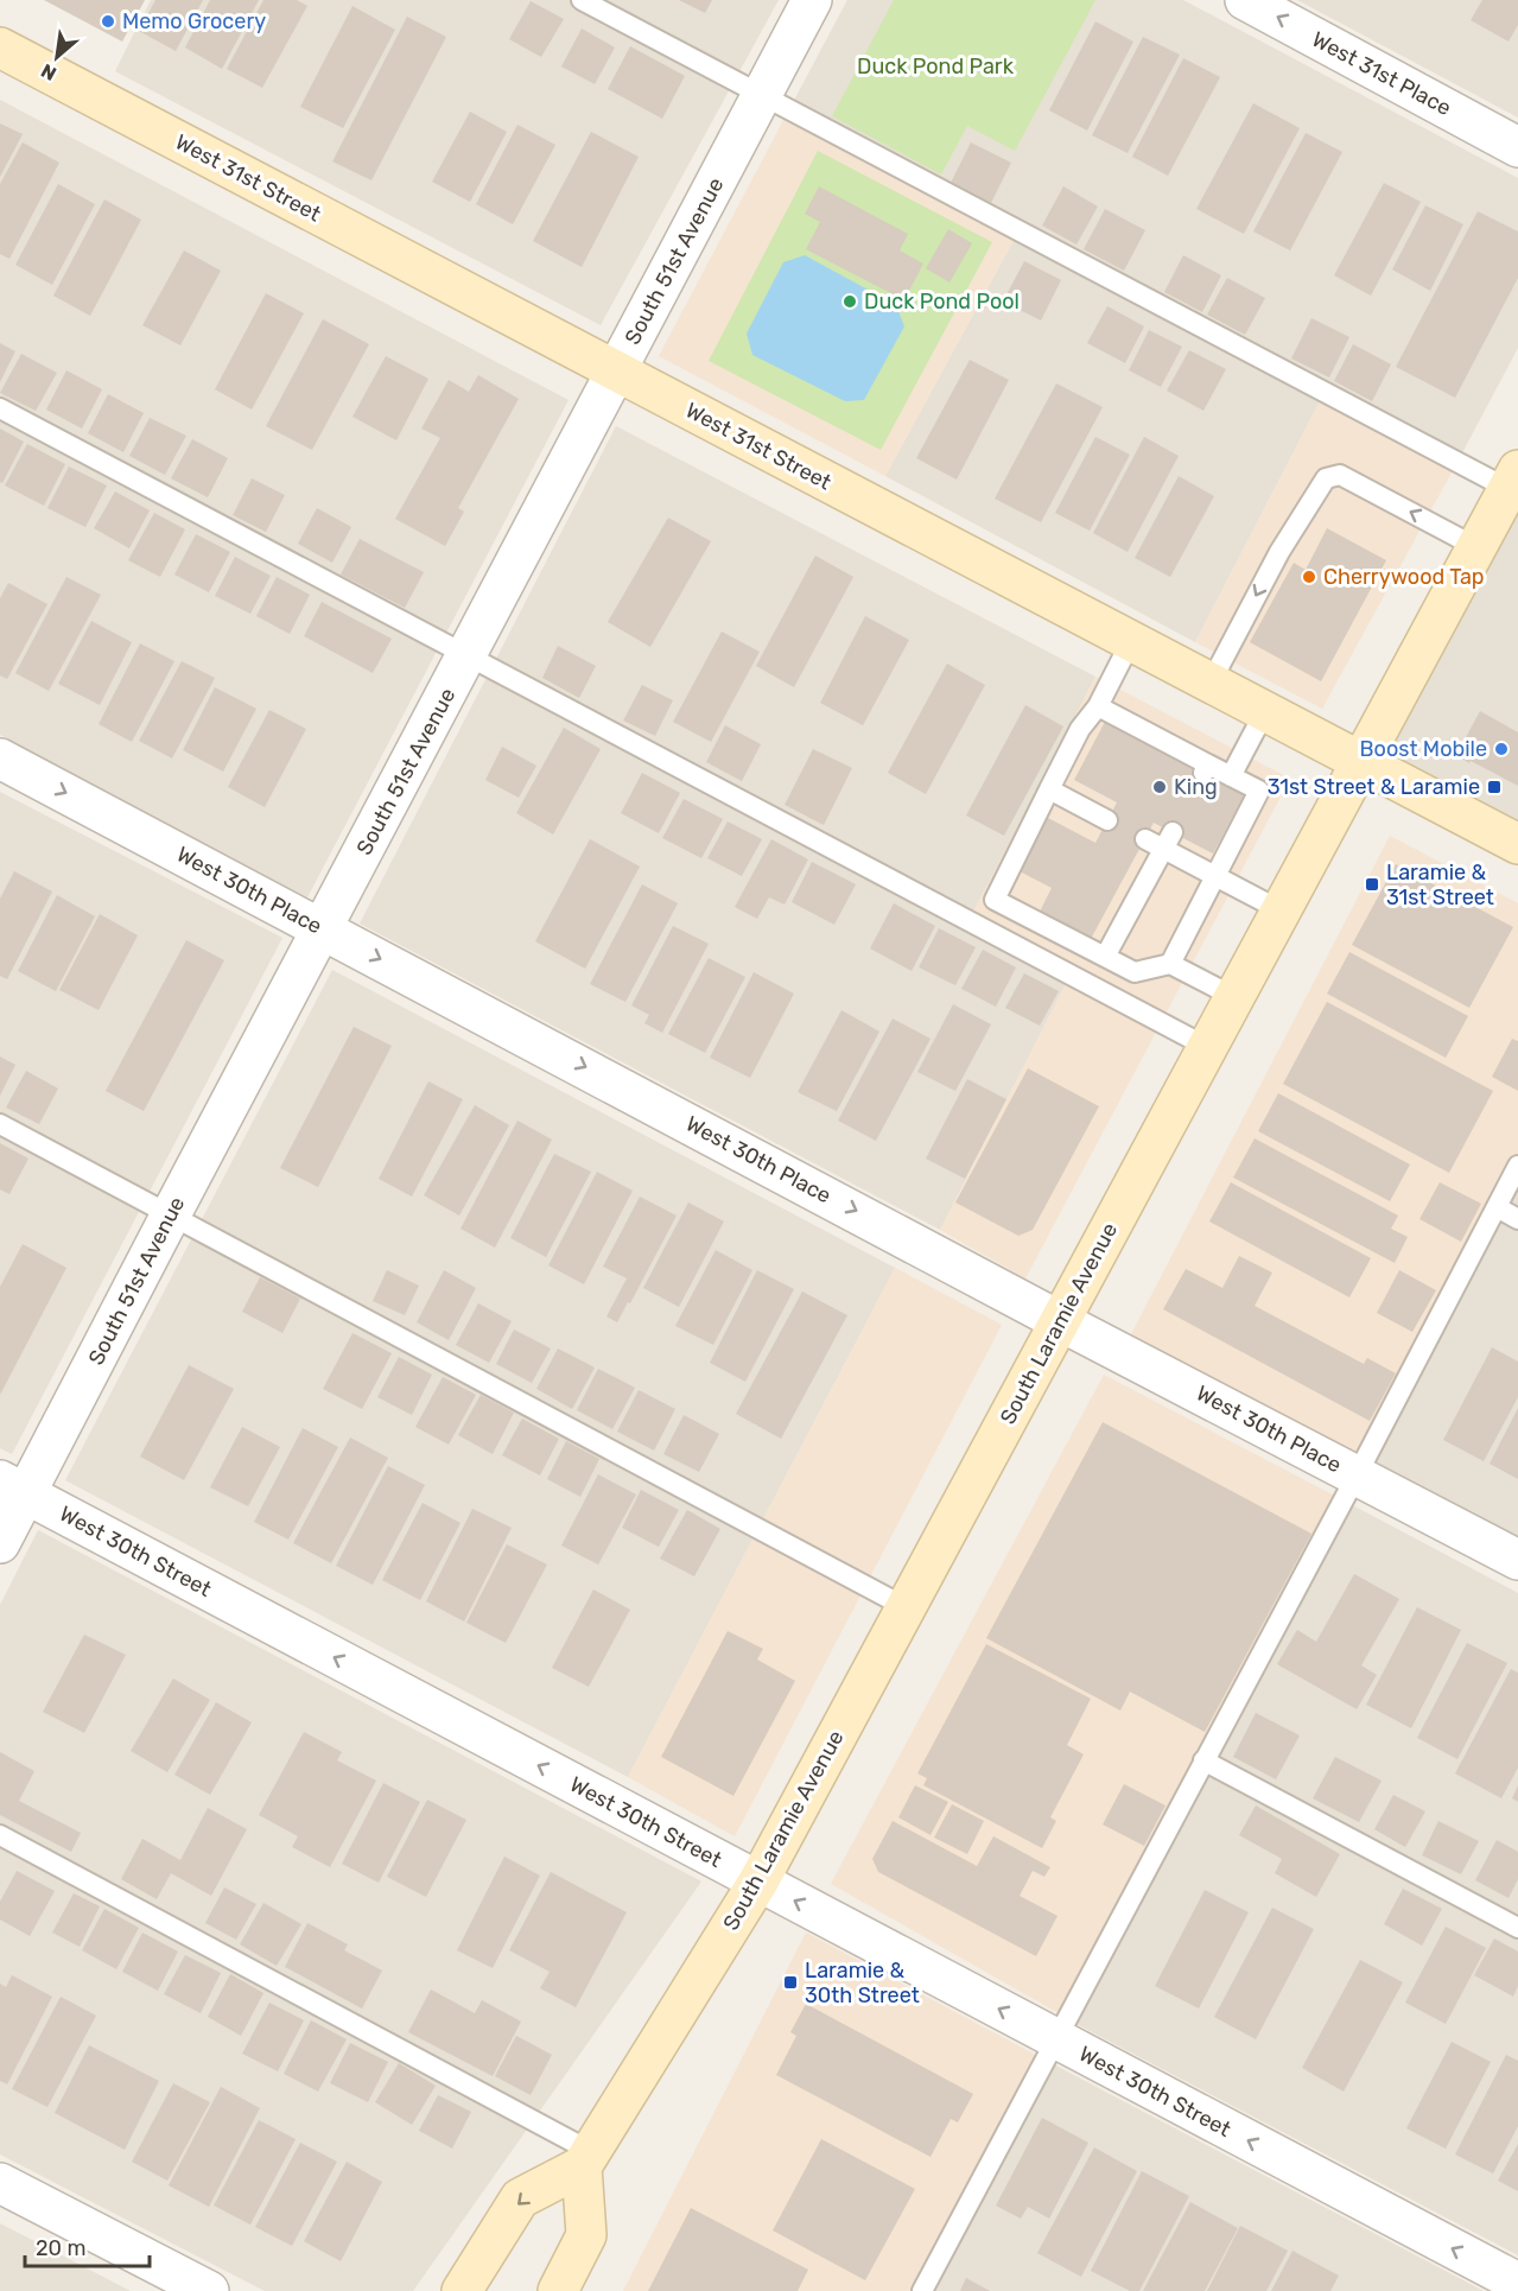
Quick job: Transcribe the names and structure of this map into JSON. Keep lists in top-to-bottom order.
{
  "streets": {
    "main road": ["West 31st Street", "South Laramie Avenue"],
    "street": [
      "West 31st Place",
      "South 51st Avenue",
      "West 30th Place",
      "West 30th Street"
    ]
  },
  "crossings": [
    ["West 31st Street", "South 51st Avenue"],
    ["West 31st Street", "South Laramie Avenue"],
    ["South 51st Avenue", "West 30th Place"],
    ["South 51st Avenue", "West 30th Street"],
    ["West 30th Place", "South Laramie Avenue"],
    ["South Laramie Avenue", "West 30th Street"]
  ],
  "one_way": ["West 31st Place", "West 30th Place", "West 30th Street"],
  "parks": ["Duck Pond Park"],
  "places": {
    "other": [
      "Memo Grocery",
      "Duck Pond Pool",
      "Cherrywood Tap",
      "Boost Mobile",
      "King"
    ],
    "transit": ["31st Street & Laramie", "Laramie & 31st Street", "Laramie & 30th Street"]
  },
  "scale_bar": "20 m",
  "north": "bottom left"
}
